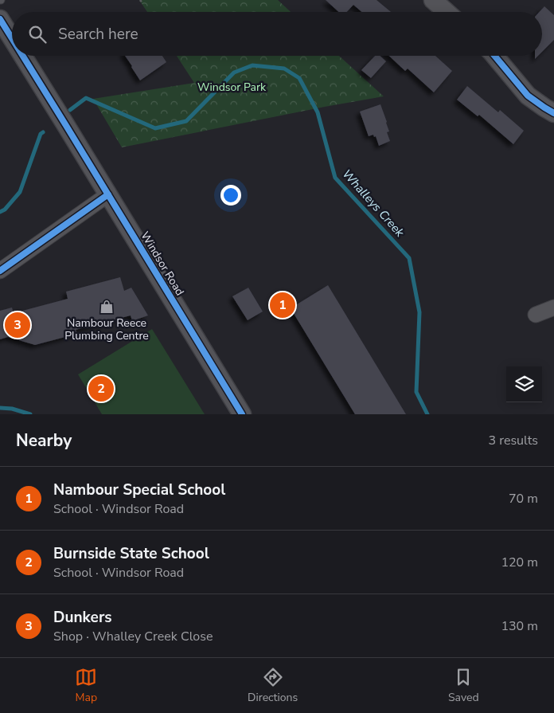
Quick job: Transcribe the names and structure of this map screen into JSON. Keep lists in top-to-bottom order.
{
  "streets": {
    "street": ["Windsor Road"]
  },
  "water": ["Whalleys Creek"],
  "parks": ["Windsor Park"],
  "places": {
    "shop": ["Nambour Reece Plumbing Centre"]
  },
  "page": {
    "search": "Search here",
    "pins": ["1", "3", "2"],
    "heading": ["Nearby", "3 results"],
    "list": [
      {
        "mark": "1",
        "name": "Nambour Special School",
        "note": "School · Windsor Road",
        "value": "70 m"
      },
      {
        "mark": "2",
        "name": "Burnside State School",
        "note": "School · Windsor Road",
        "value": "120 m"
      },
      {
        "mark": "3",
        "name": "Dunkers",
        "note": "Shop · Whalley Creek Close",
        "value": "130 m"
      }
    ],
    "nav": ["Map", "Directions", "Saved"]
  }
}
